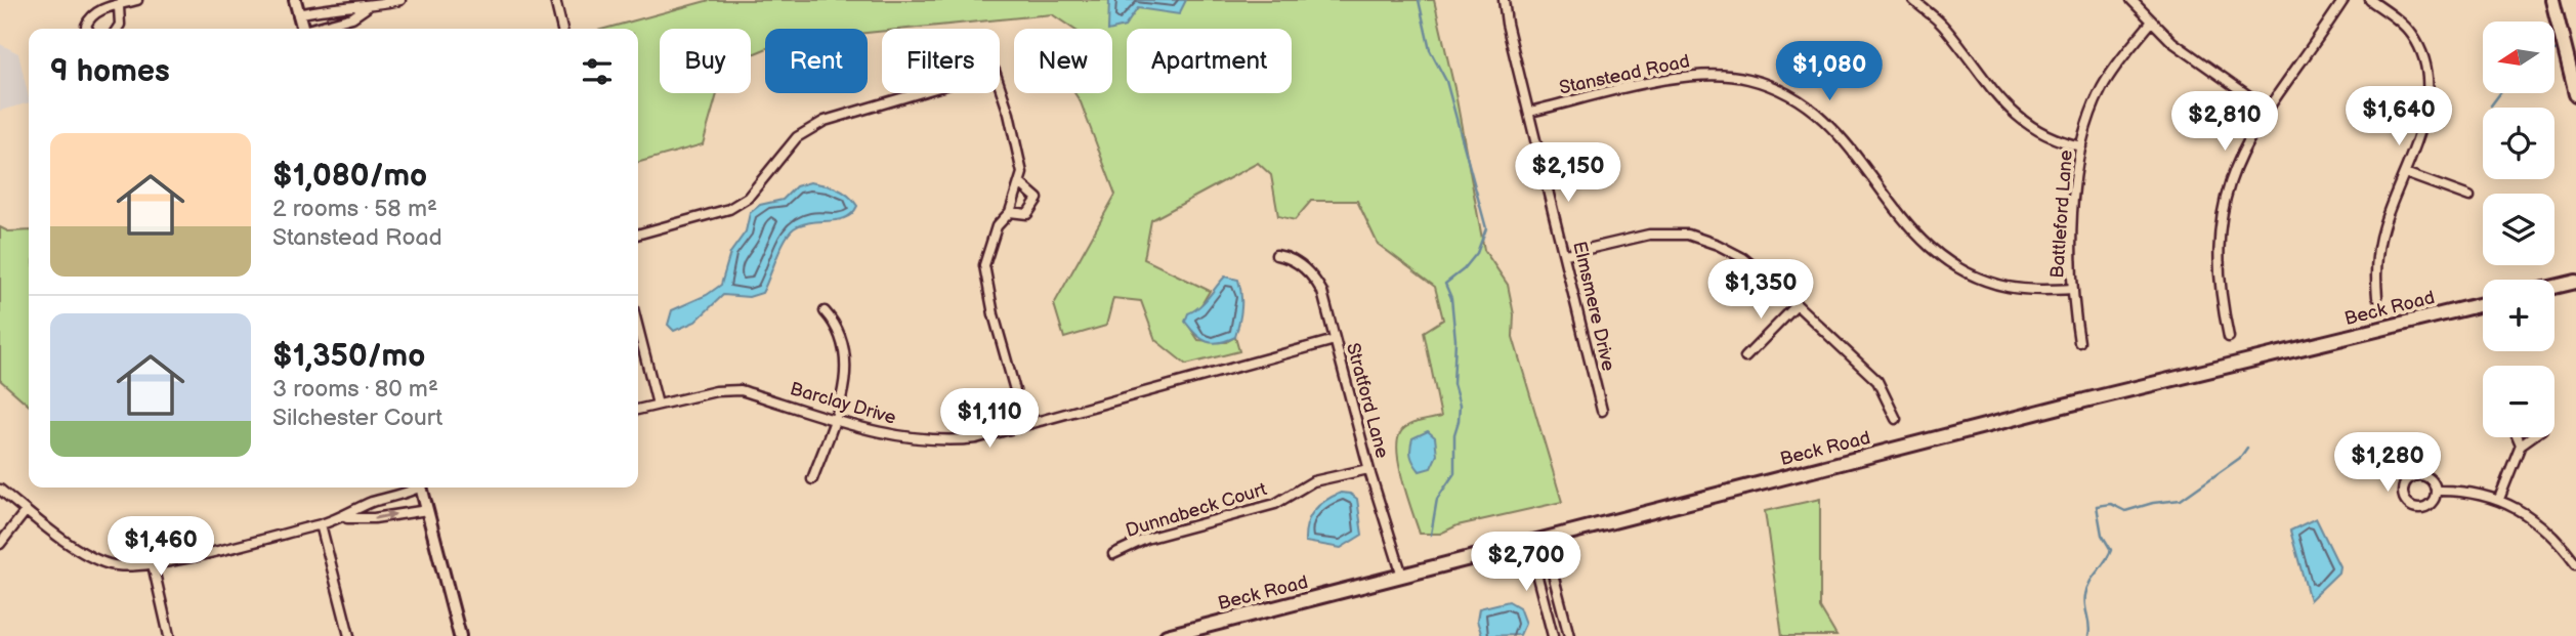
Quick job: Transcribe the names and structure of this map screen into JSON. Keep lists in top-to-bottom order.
{
  "streets": {
    "main road": ["Beck Road"],
    "street": [
      "Stanstead Road",
      "Battleford Lane",
      "Elmsmere Drive",
      "Stratford Lane",
      "Barclay Drive",
      "Dunnabeck Court"
    ]
  },
  "crossings": [
    ["Stanstead Road", "Battleford Lane"],
    ["Stanstead Road", "Elmsmere Drive"],
    ["Beck Road", "Stratford Lane"],
    ["Stratford Lane", "Barclay Drive"],
    ["Stratford Lane", "Dunnabeck Court"]
  ],
  "north": "left",
  "page": {
    "map_buttons": ["+", "−"],
    "chip": [
      "Buy",
      "Rent",
      "Filters",
      "New",
      "Apartment"
    ],
    "heading": "9 homes",
    "price": [
      "$1,080",
      "$1,640",
      "$2,810",
      "$2,150",
      "$1,350",
      "$1,110",
      "$1,280",
      "$1,460",
      "$2,700"
    ],
    "list": [
      {
        "name": "$1,080/mo",
        "note": "2 rooms · 58 m² · Stanstead Road"
      },
      {
        "name": "$1,350/mo",
        "note": "3 rooms · 80 m² · Silchester Court"
      }
    ]
  }
}
